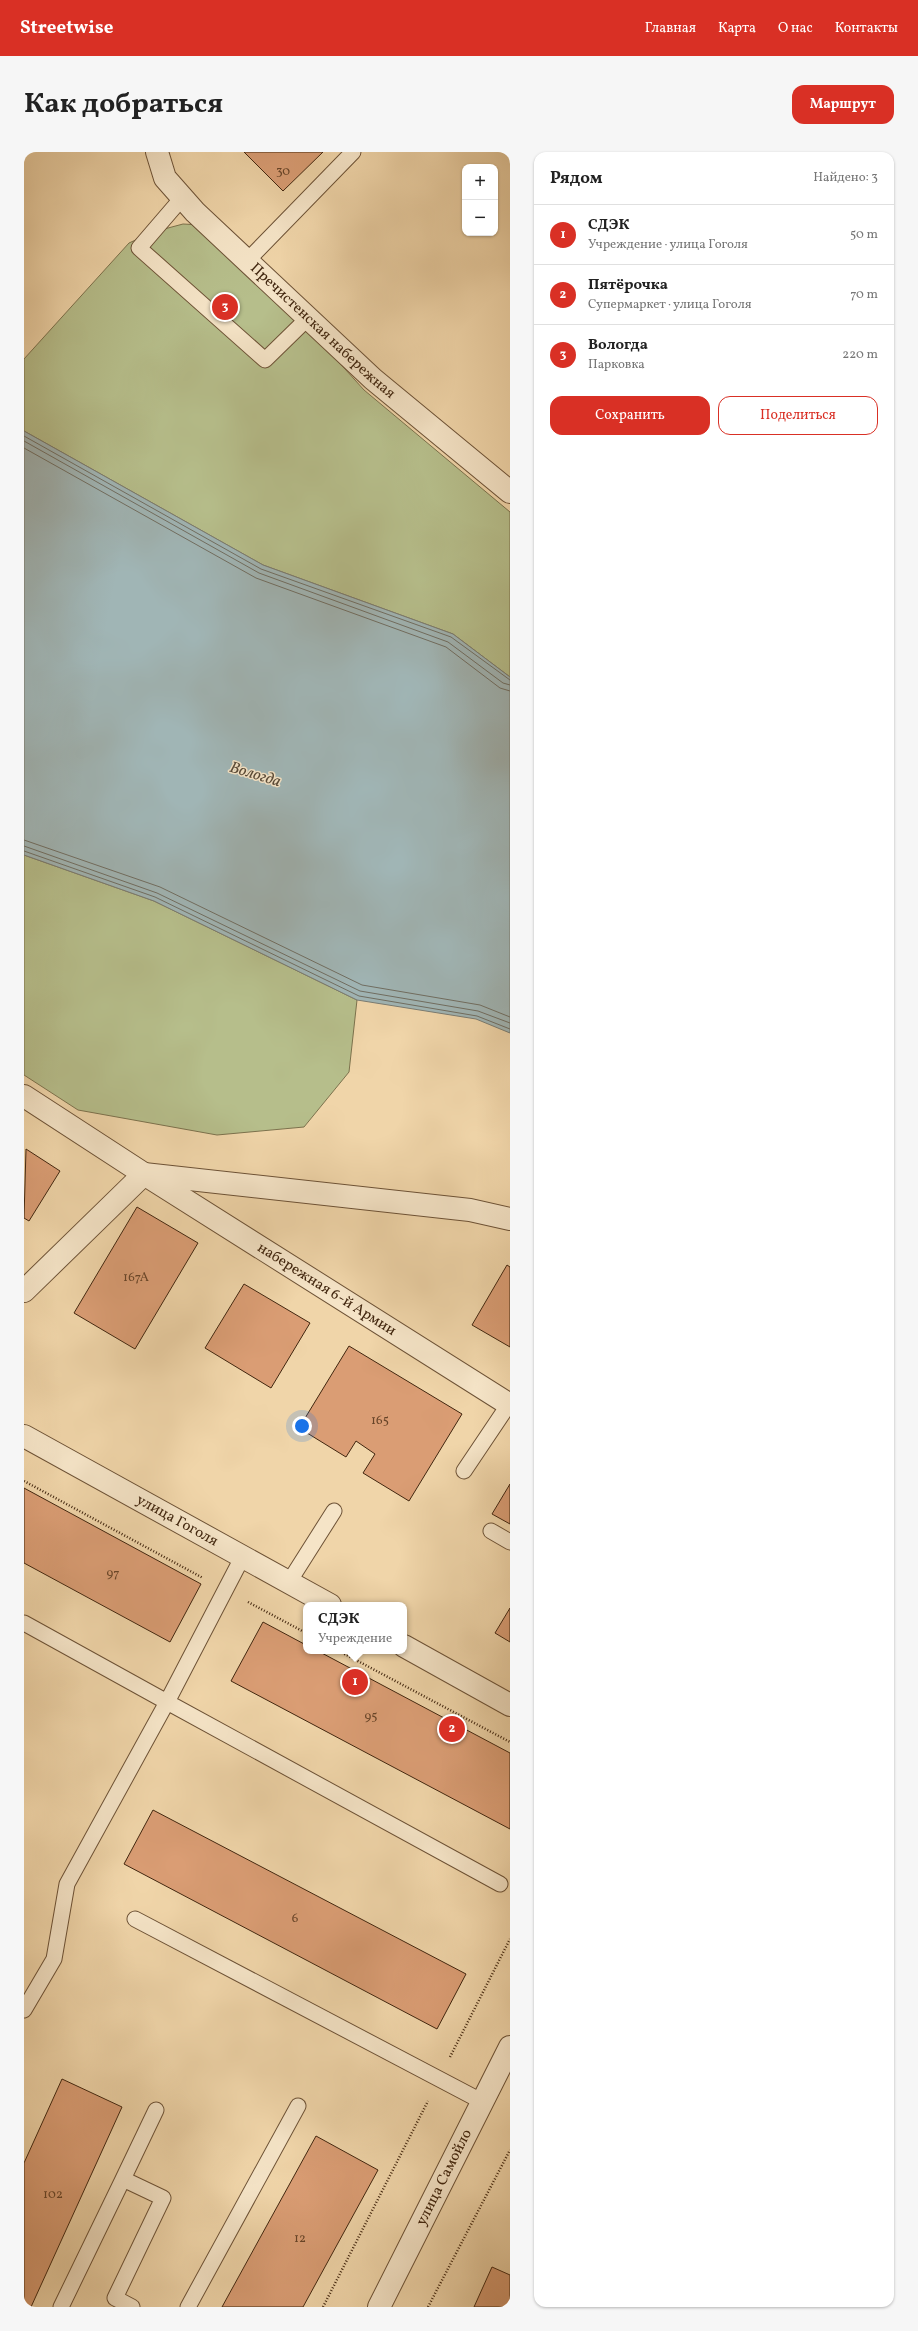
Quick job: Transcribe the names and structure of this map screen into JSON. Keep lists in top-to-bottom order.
{
  "streets": {
    "street": [
      "Пречистенская набережная",
      "набережная 6-й Армии",
      "улица Гоголя",
      "улица Самойло"
    ]
  },
  "water": ["Вологда"],
  "house_numbers": [
    "30",
    "167А",
    "165",
    "97",
    "95",
    "6",
    "102",
    "12"
  ],
  "page": {
    "header": "Streetwise",
    "nav": [
      "Главная",
      "Карта",
      "О нас",
      "Контакты"
    ],
    "title": "Как добраться",
    "buttons": [
      "Маршрут",
      ["Сохранить", "Поделиться"]
    ],
    "heading": ["Рядом", "Найдено: 3"],
    "map_buttons": ["+", "−"],
    "list": [
      {
        "mark": "1",
        "name": "СДЭК",
        "note": "Учреждение · улица Гоголя",
        "value": "50 m"
      },
      {
        "mark": "2",
        "name": "Пятёрочка",
        "note": "Супермаркет · улица Гоголя",
        "value": "70 m"
      },
      {
        "mark": "3",
        "name": "Вологда",
        "note": "Парковка",
        "value": "220 m"
      }
    ],
    "pins": ["3", "1", "2"],
    "popup": ["СДЭК", "Учреждение"]
  }
}
